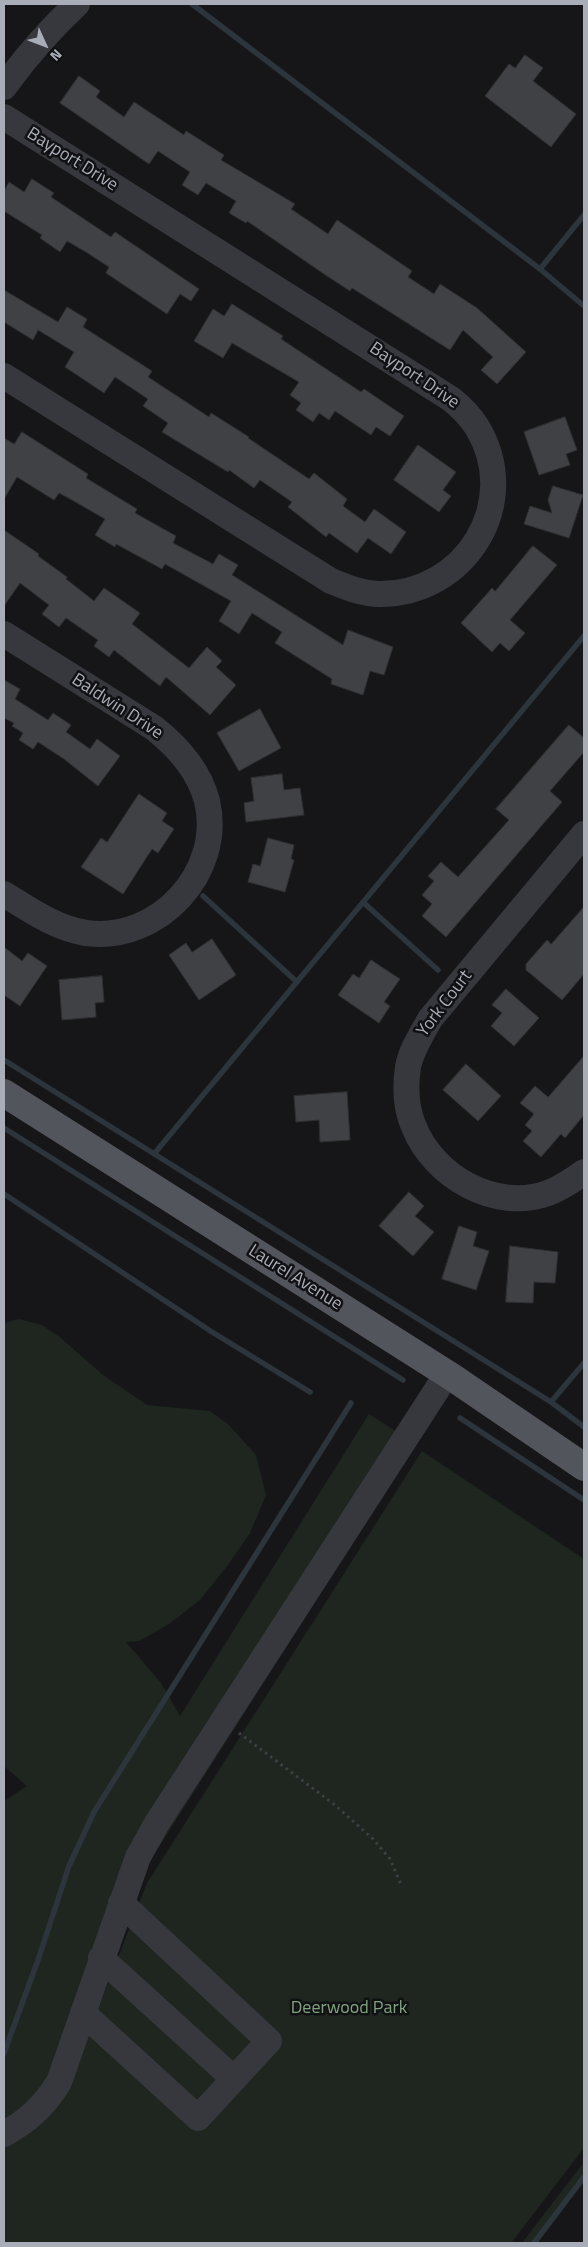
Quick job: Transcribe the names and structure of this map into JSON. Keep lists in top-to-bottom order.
{
  "streets": {
    "main road": ["Laurel Avenue"],
    "street": ["Bayport Drive", "Baldwin Drive", "York Court"]
  },
  "parks": ["Deerwood Park"],
  "north": "bottom right"
}
